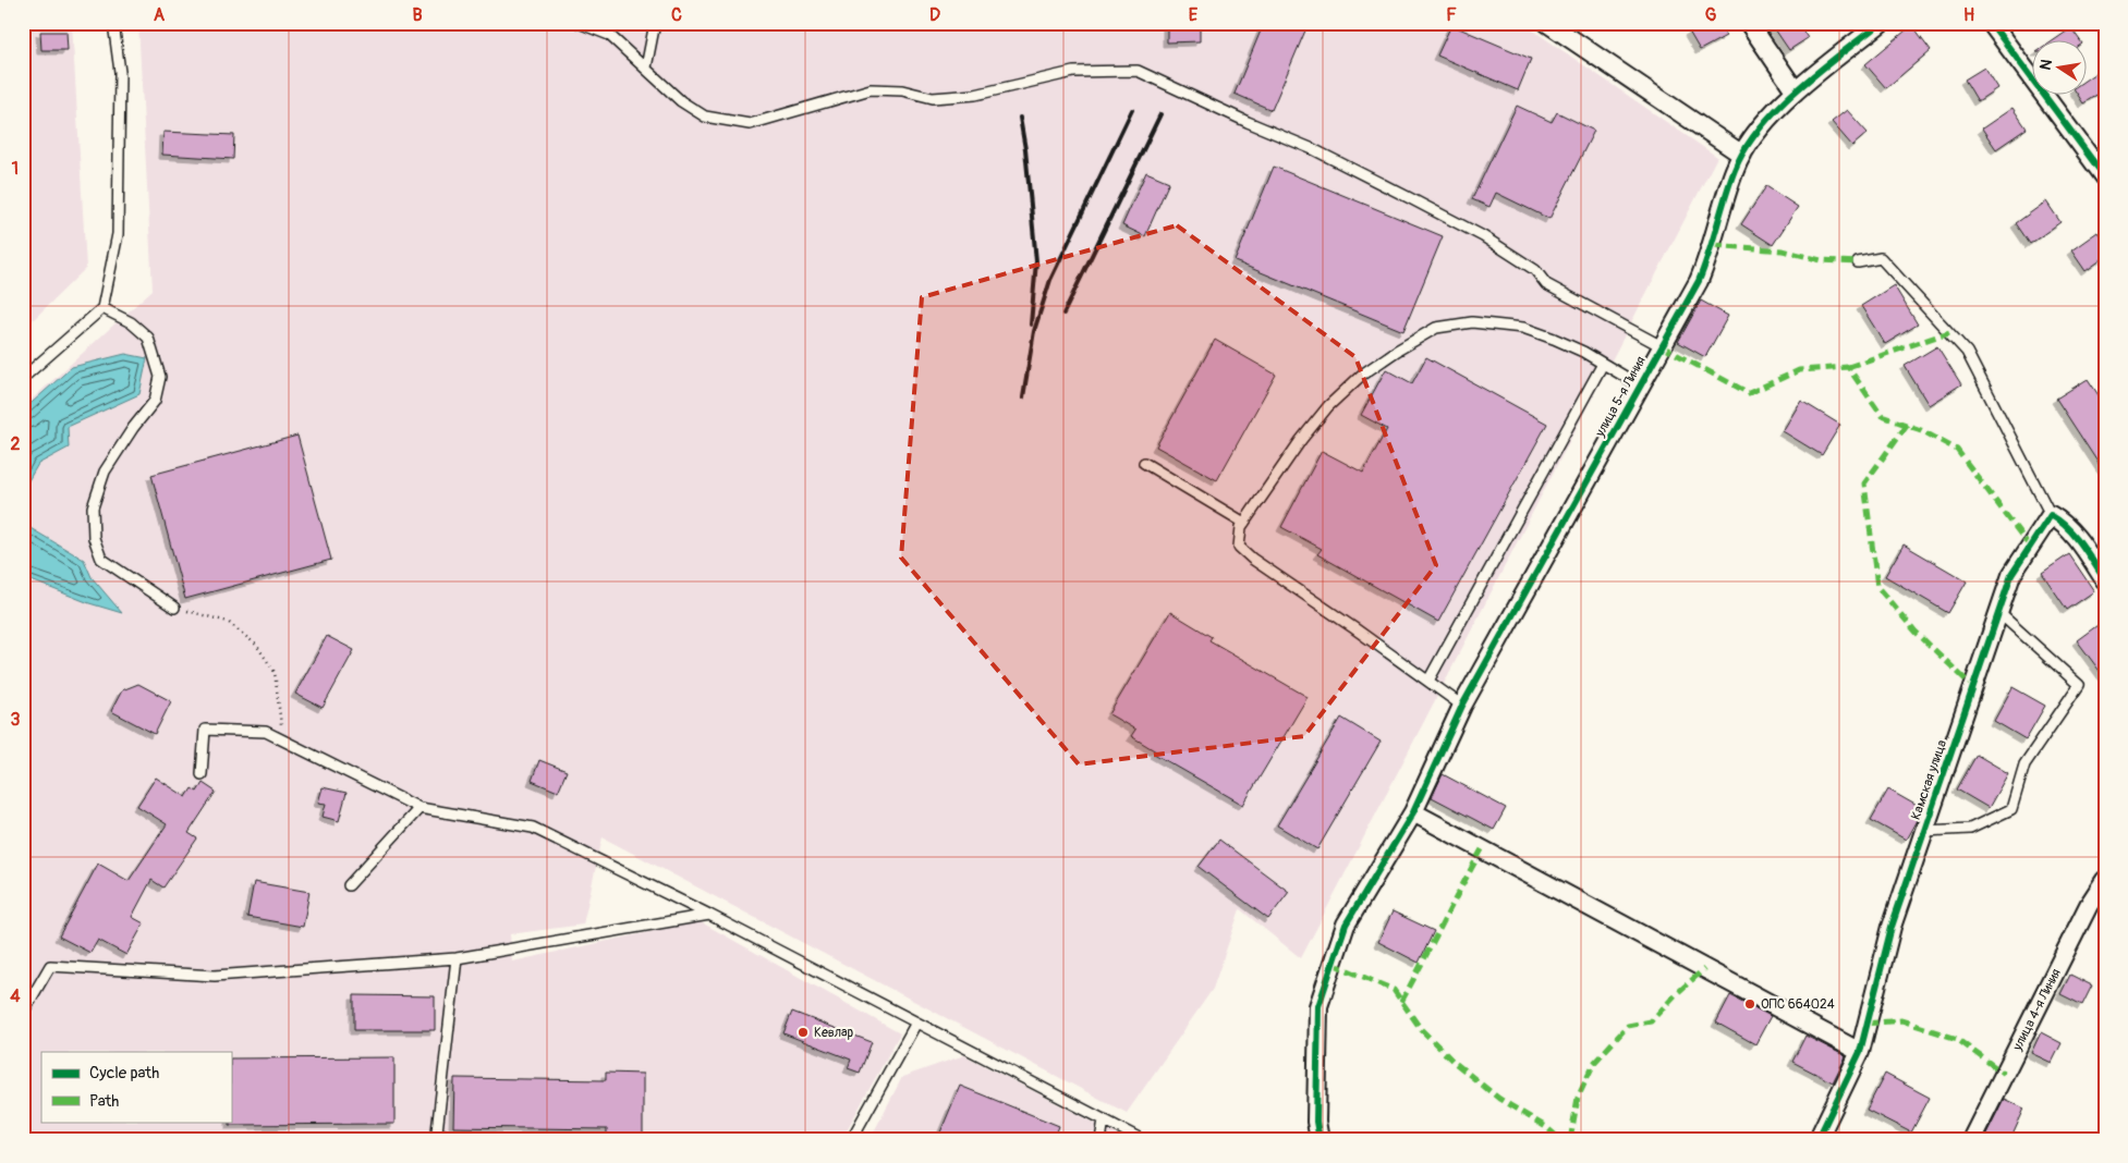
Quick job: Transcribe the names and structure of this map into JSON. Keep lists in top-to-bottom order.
{
  "streets": {
    "street": ["улица 5-я Линия", "Камская улица", "улица 4-я Линия"]
  },
  "places": ["ОПС 664024", "Кевлар"],
  "legend": ["Cycle path", "Path"],
  "north": "left",
  "grid": {
    "columns": [
      "A",
      "B",
      "C",
      "D",
      "E",
      "F",
      "G",
      "H"
    ],
    "rows": [
      "1",
      "2",
      "3",
      "4"
    ]
  }
}
